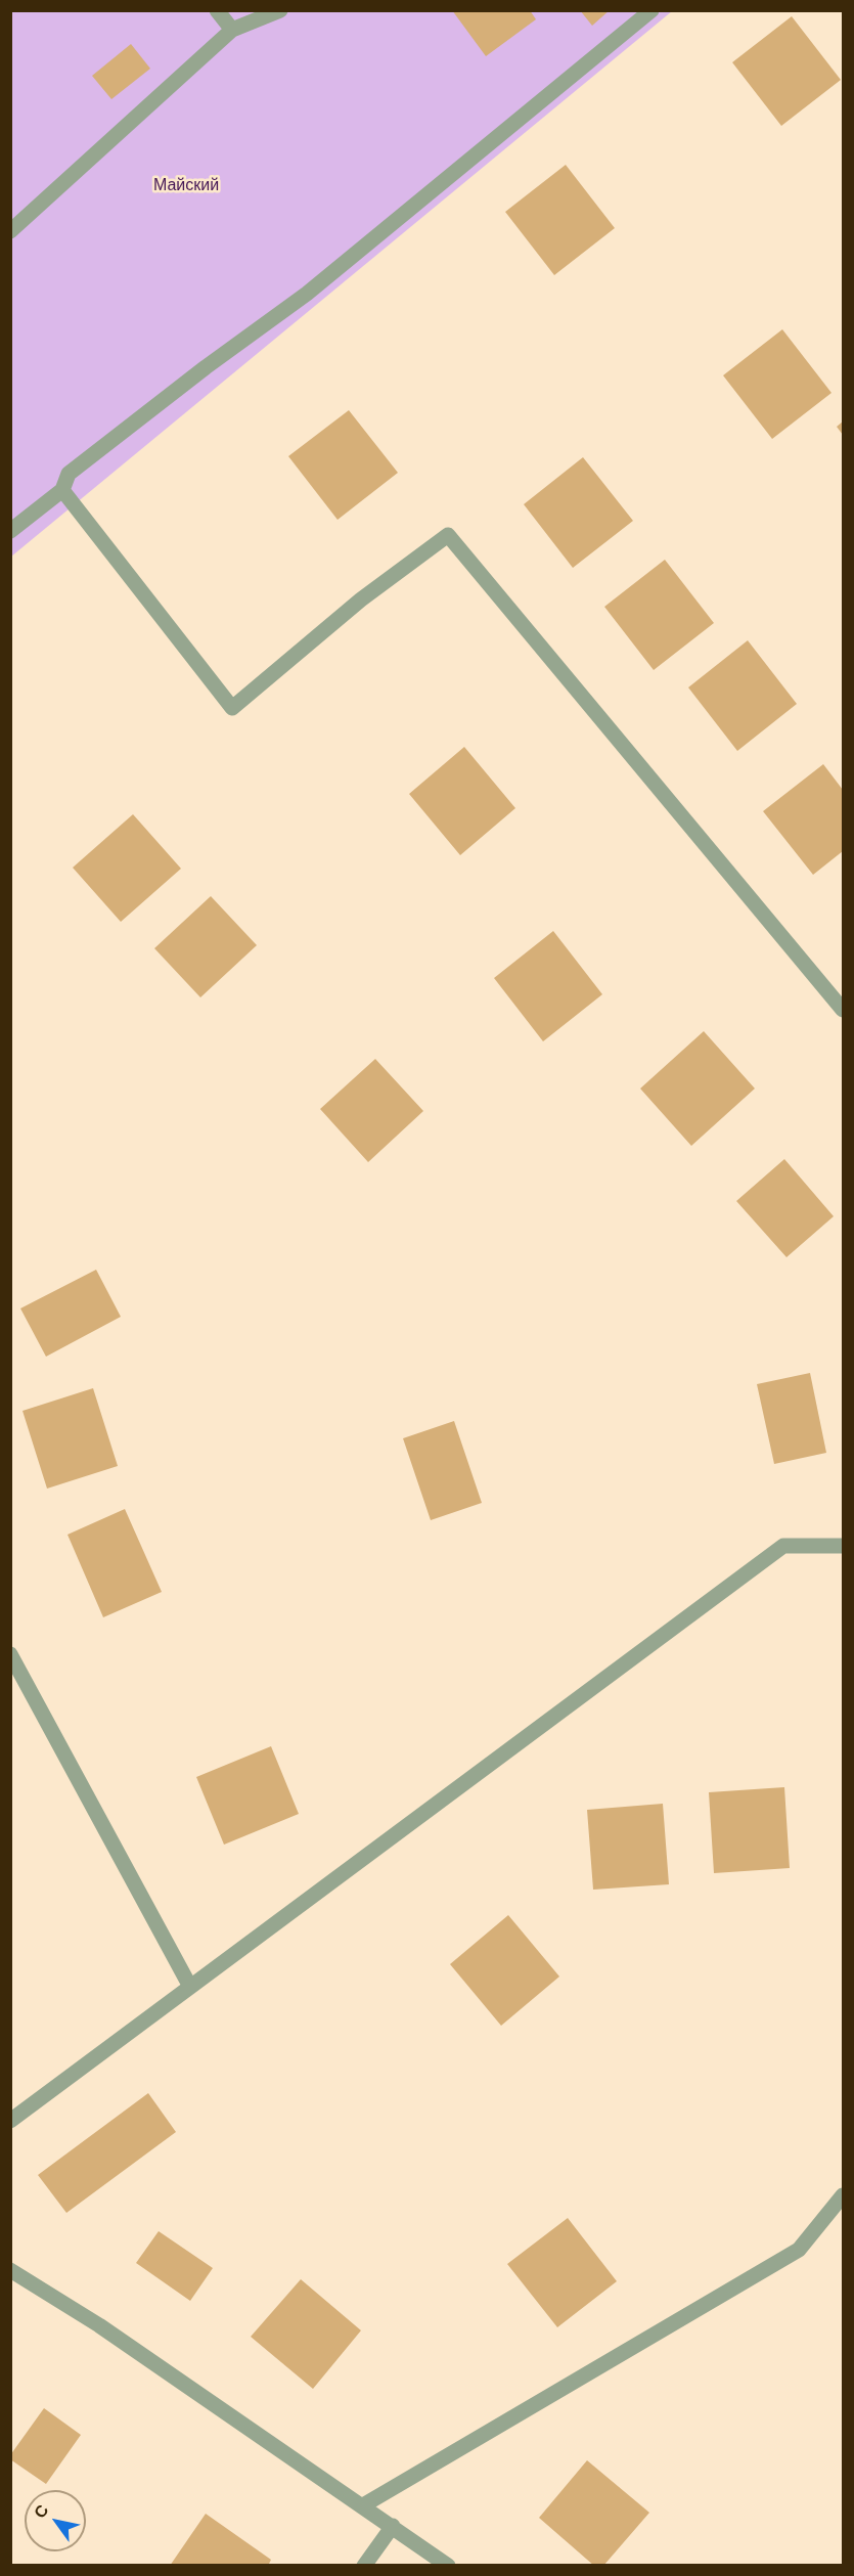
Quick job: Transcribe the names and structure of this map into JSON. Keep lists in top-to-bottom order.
{
  "parks": ["Майский"],
  "north": "top left"
}
